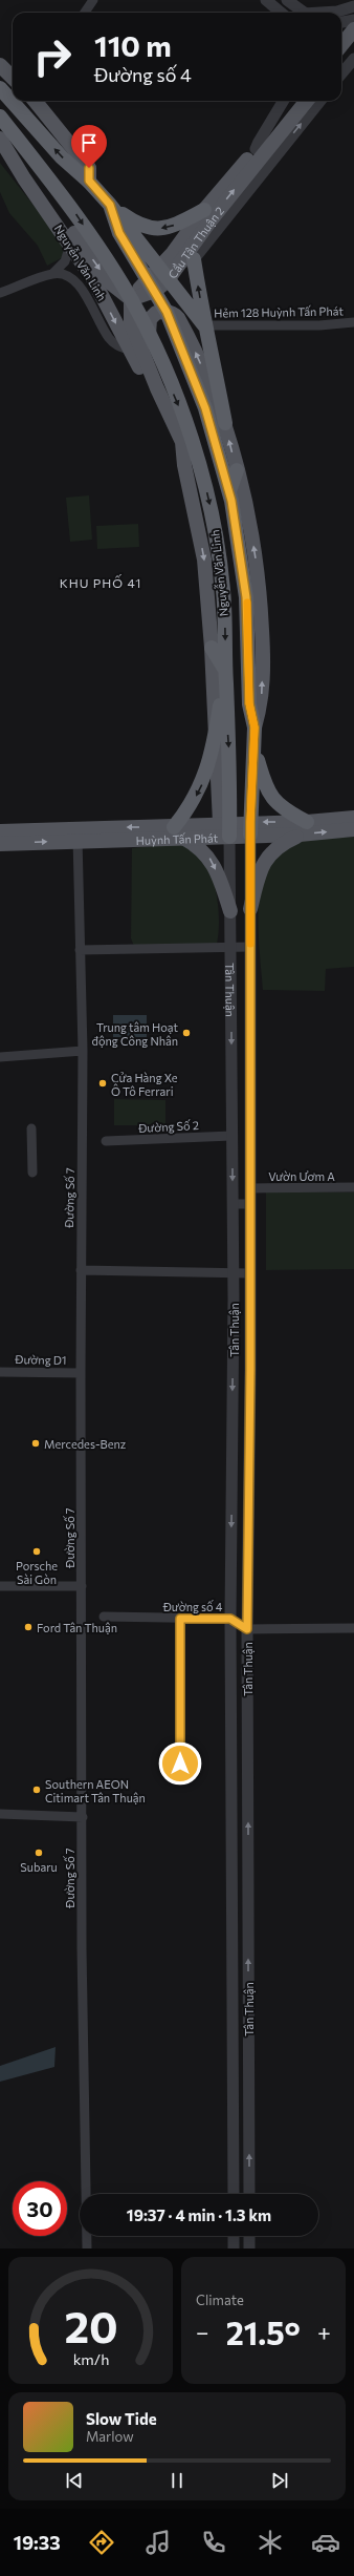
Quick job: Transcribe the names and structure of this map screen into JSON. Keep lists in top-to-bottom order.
{
  "streets": {
    "highway": ["Nguyễn Văn Linh"],
    "main road": ["Cầu Tân Thuận 2", "Huỳnh Tấn Phát"],
    "street": [
      "Hẻm 128 Huỳnh Tấn Phát",
      "Tân Thuận",
      "Đường Số 2",
      "Vườn Ươm A",
      "Đường Số 7",
      "Đường D1",
      "Đường số 4"
    ]
  },
  "crossings": [
    ["Cầu Tân Thuận 2", "Nguyễn Văn Linh"],
    ["Nguyễn Văn Linh", "Huỳnh Tấn Phát"],
    ["Nguyễn Văn Linh", "Tân Thuận"],
    ["Huỳnh Tấn Phát", "Tân Thuận"],
    ["Huỳnh Tấn Phát", "Đường Số 7"],
    ["Tân Thuận", "Đường Số 2"],
    ["Tân Thuận", "Vườn Ươm A"],
    ["Tân Thuận", "Đường số 4"],
    ["Đường Số 7", "Đường D1"]
  ],
  "districts": ["KHU PHỐ 41"],
  "places": [
    "Trung tâm Hoạt động Công Nhân",
    "Cửa Hàng Xe Ô Tô Ferrari",
    "Mercedes-Benz",
    "Porsche Sài Gòn",
    "Ford Tân Thuận",
    "Southern AEON Citimart Tân Thuận",
    "Subaru"
  ],
  "page": {
    "turn": ["110 m", "Đường số 4"],
    "limit": "30",
    "trip": "19:37 · 4 min · 1.3 km",
    "tile": "Climate",
    "heat": ["−", "21.5°", "+"],
    "song": ["Slow Tide", "Marlow"],
    "tabs": "19:33",
    "gauge": ["20", "km/h"]
  }
}
